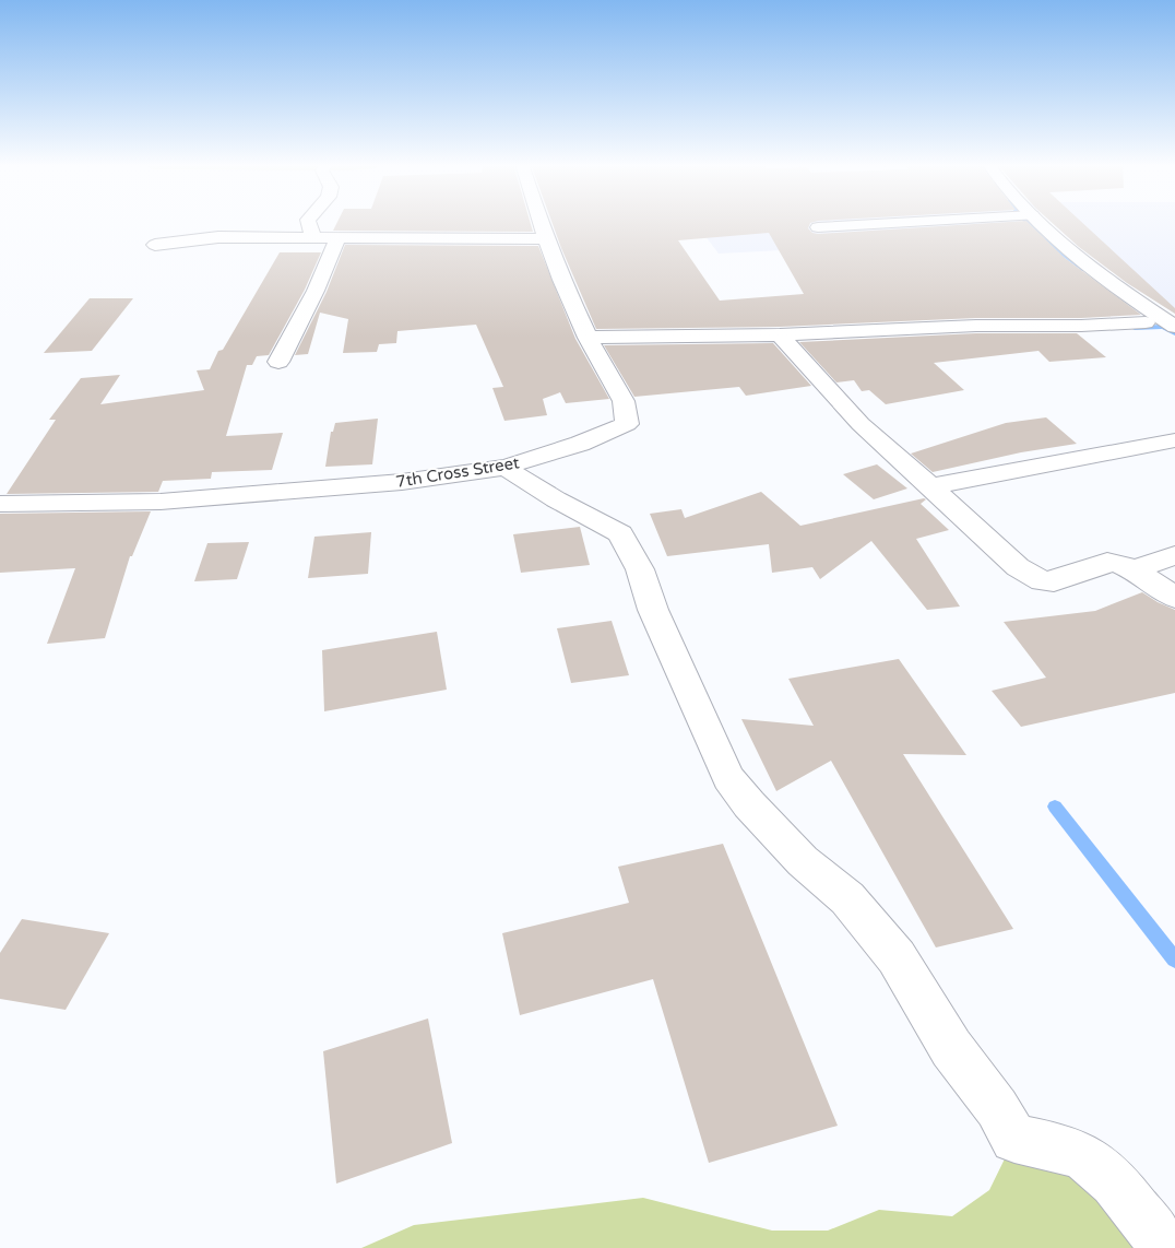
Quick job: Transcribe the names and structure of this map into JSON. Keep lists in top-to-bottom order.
{
  "streets": {
    "street": ["7th Cross Street"]
  }
}
